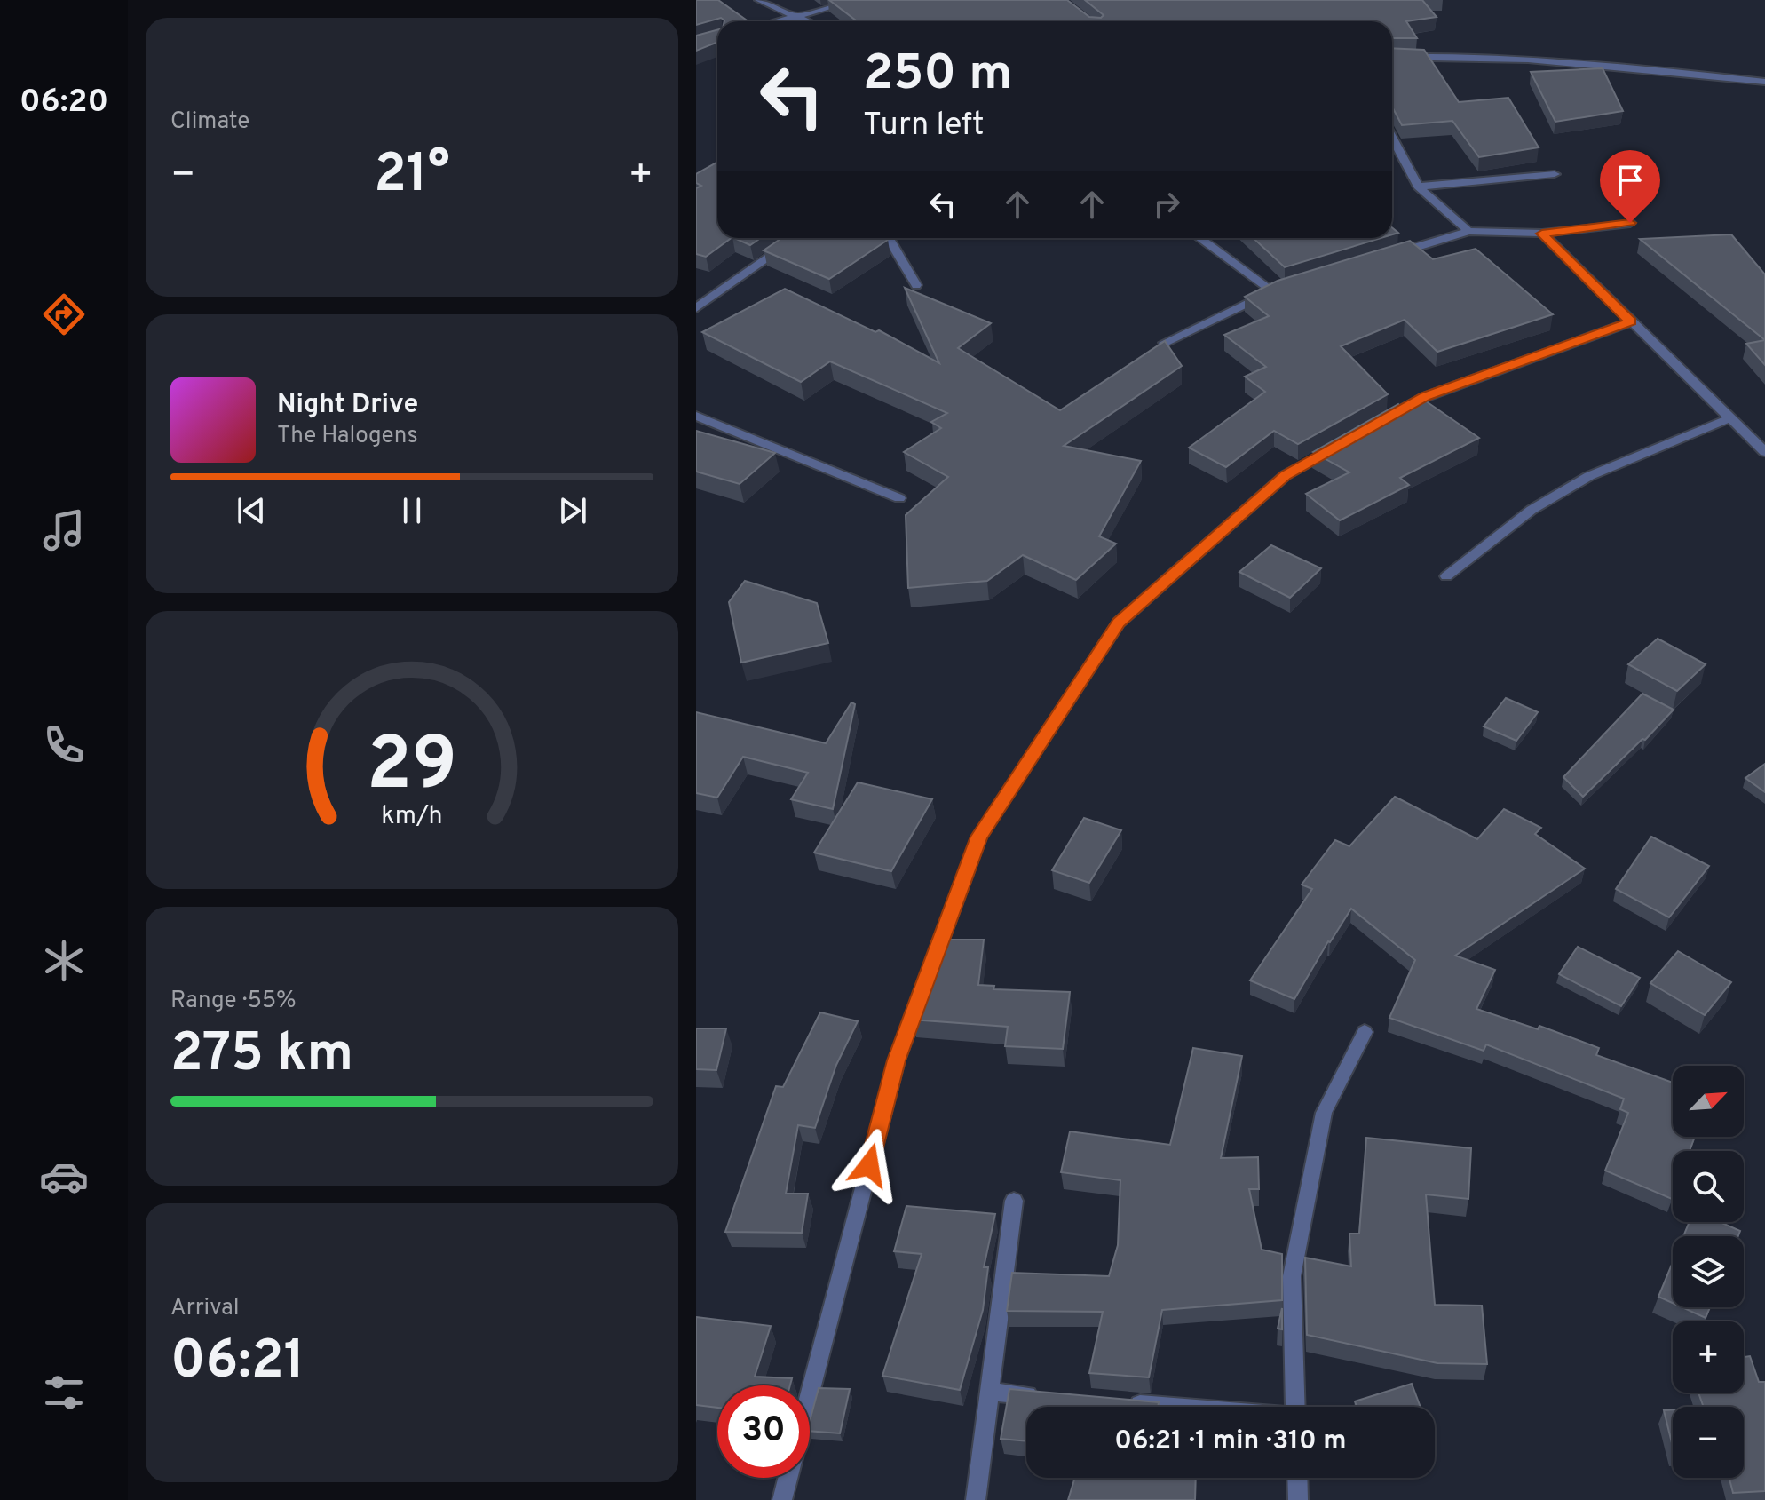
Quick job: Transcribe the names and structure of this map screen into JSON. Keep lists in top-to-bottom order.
{
  "north": "top right",
  "page": {
    "tabs": "06:20",
    "tile": [
      "Climate",
      ["Range · 55%", "275 km"],
      ["Arrival", "06:21"]
    ],
    "turn": ["250 m", "Turn left"],
    "heat": ["−", "21°", "+"],
    "song": ["Night Drive", "The Halogens"],
    "map_buttons": ["+", "−"],
    "limit": "30",
    "trip": "06:21 · 1 min · 310 m",
    "gauge": ["29", "km/h"]
  }
}
